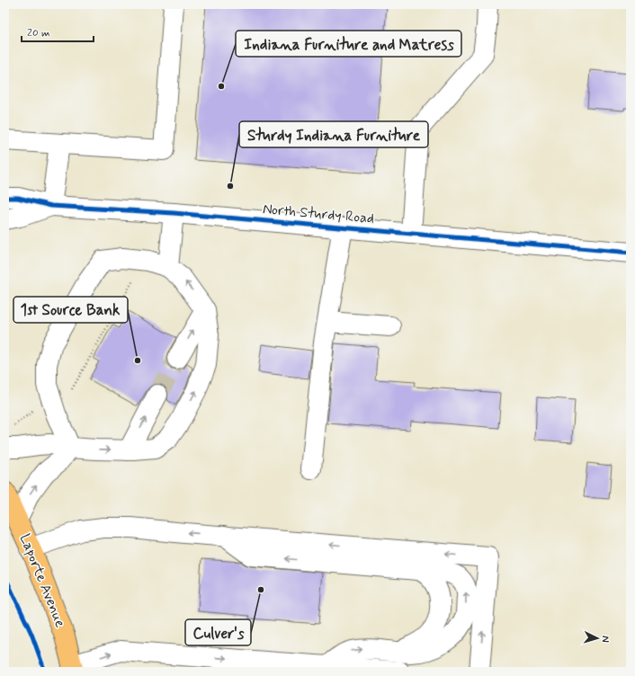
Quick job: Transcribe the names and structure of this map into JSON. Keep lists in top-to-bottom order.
{
  "streets": {
    "main road": ["Laporte Avenue"],
    "street": ["North Sturdy Road"]
  },
  "places": [
    "Indiana Furniture and Matress",
    "Sturdy Indiana Furniture",
    "1st Source Bank",
    "Culver's"
  ],
  "scale_bar": "20 m",
  "north": "right"
}
